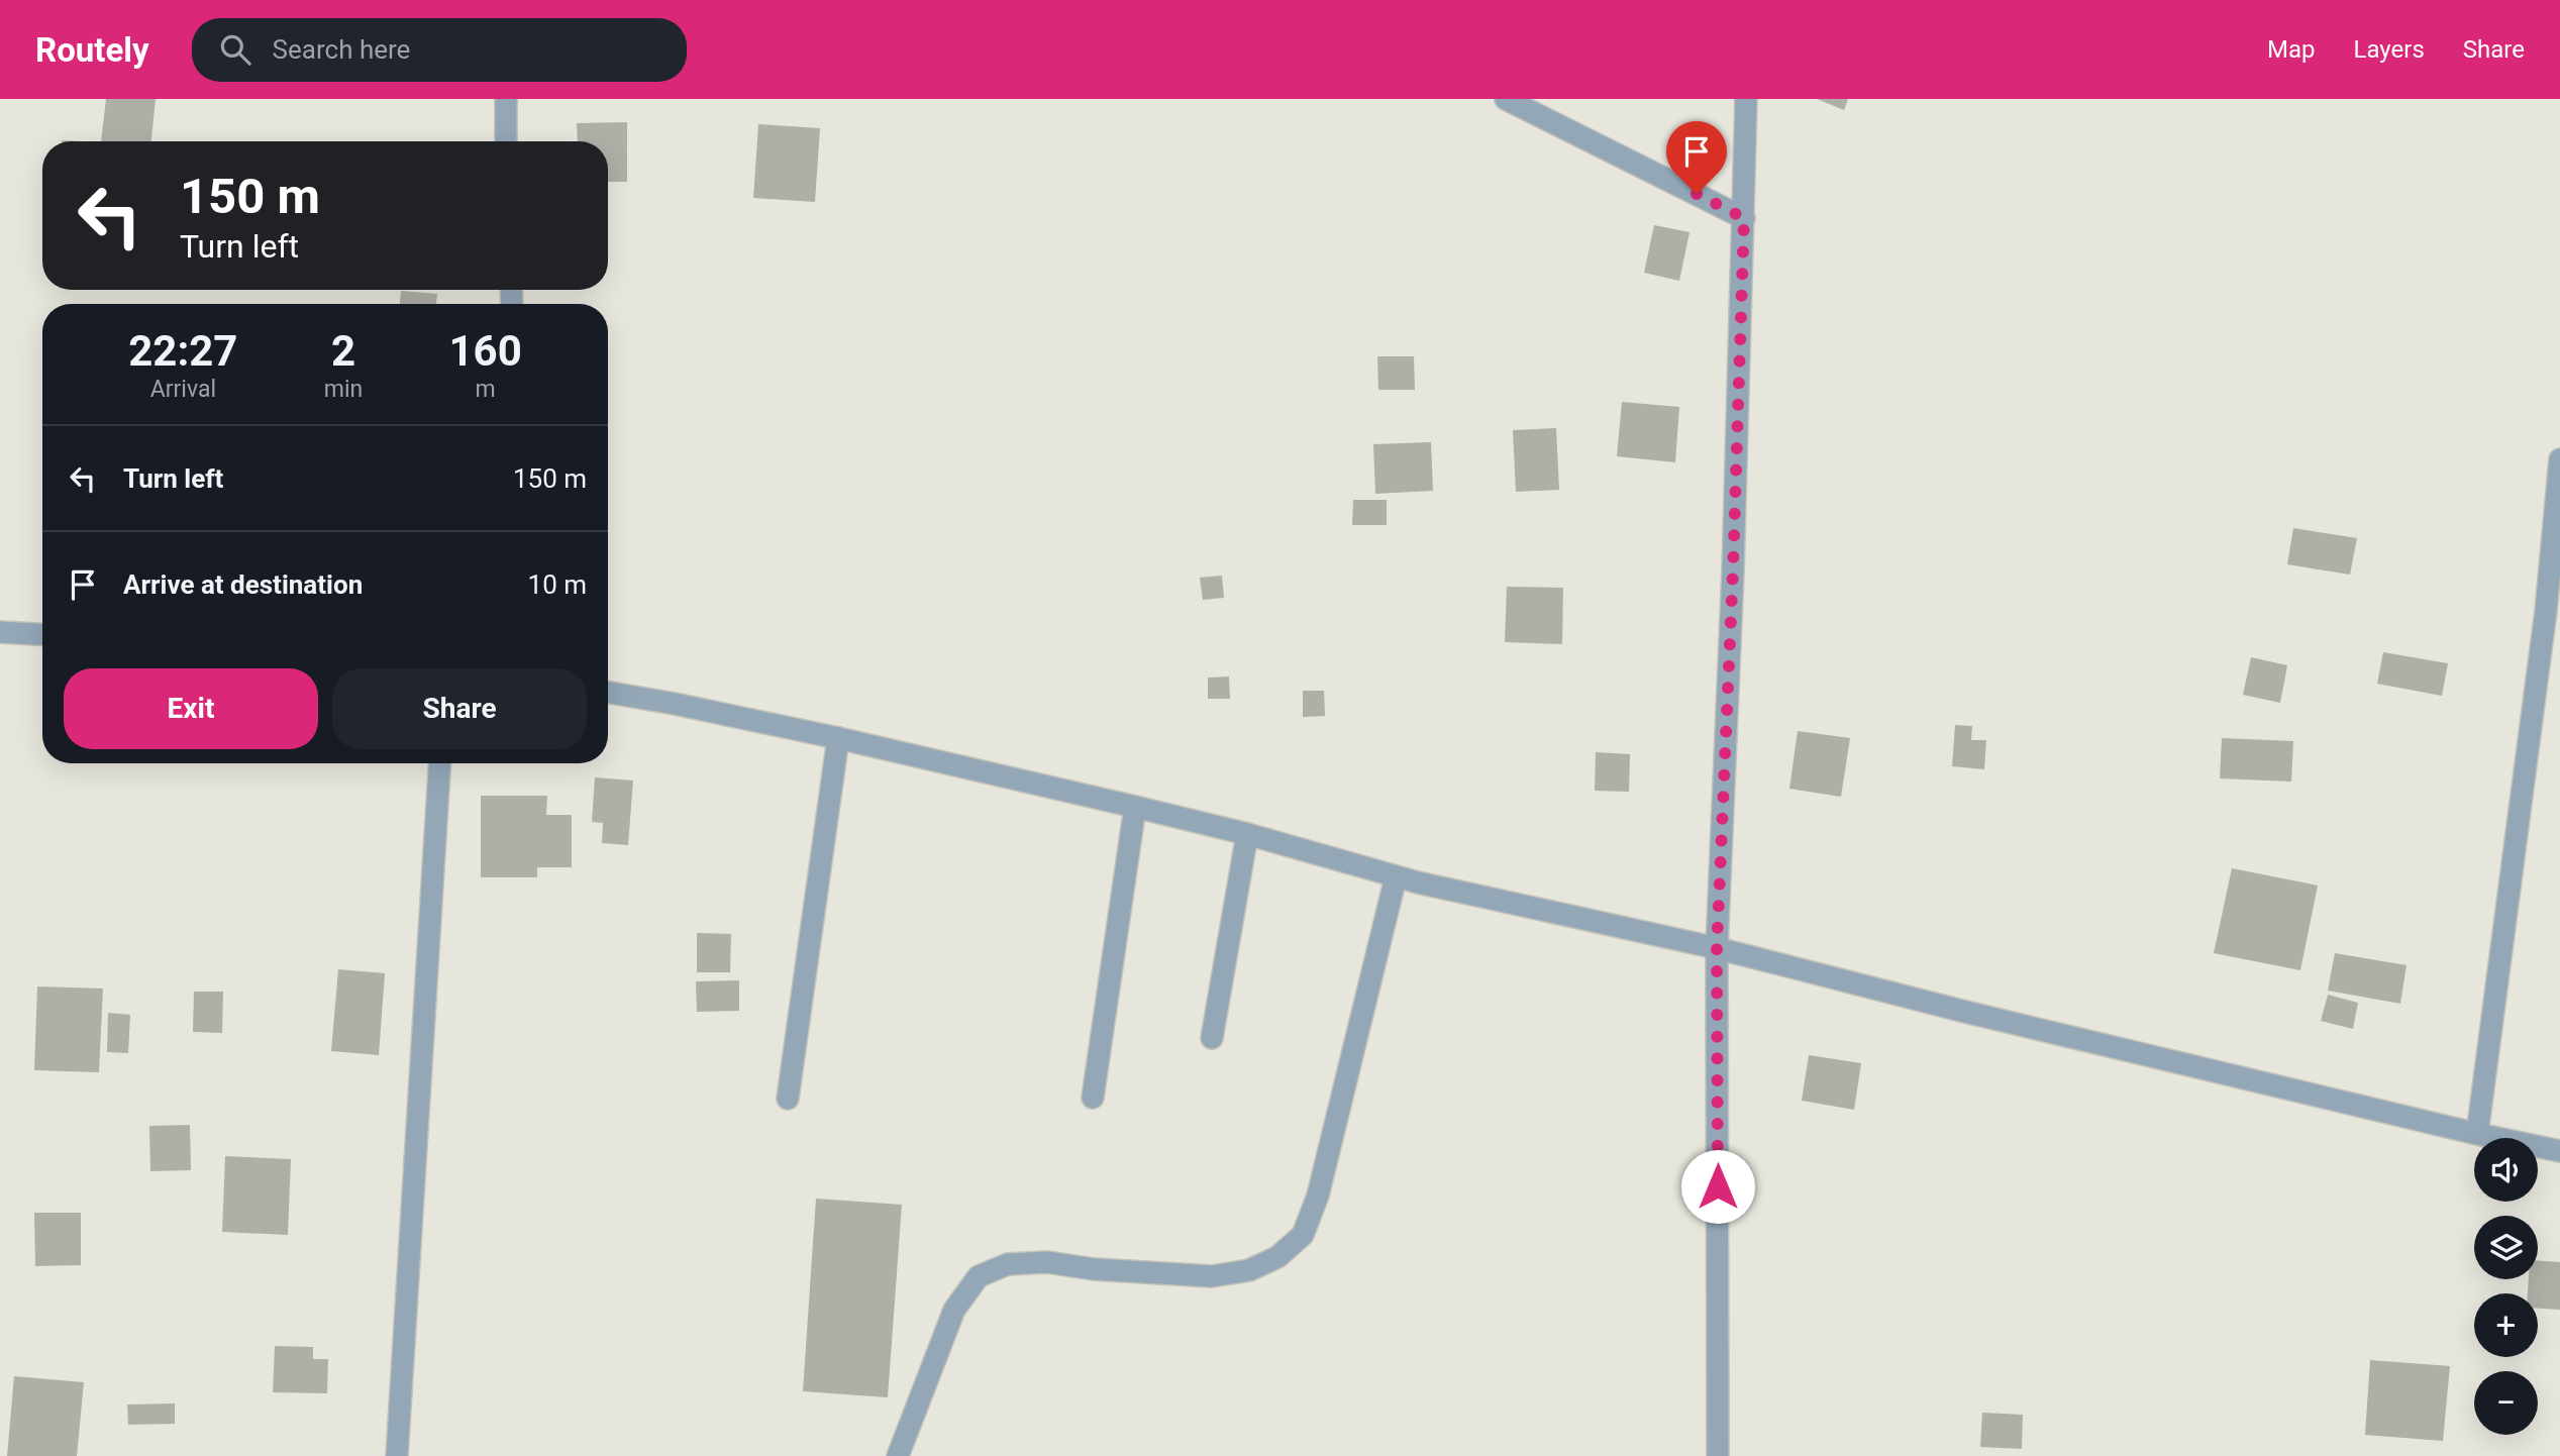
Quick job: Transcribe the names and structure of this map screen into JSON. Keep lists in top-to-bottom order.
{
  "page": {
    "header": "Routely",
    "search": "Search here",
    "nav": ["Map", "Layers", "Share"],
    "turn": ["150 m", "Turn left"],
    "eta": [
      "22:27",
      "Arrival",
      "2",
      "min",
      "160",
      "m"
    ],
    "list": [
      {
        "name": "Turn left",
        "value": "150 m"
      },
      {
        "name": "Arrive at destination",
        "value": "10 m"
      }
    ],
    "buttons": ["Exit", "Share"],
    "map_buttons": ["+", "−"]
  }
}
